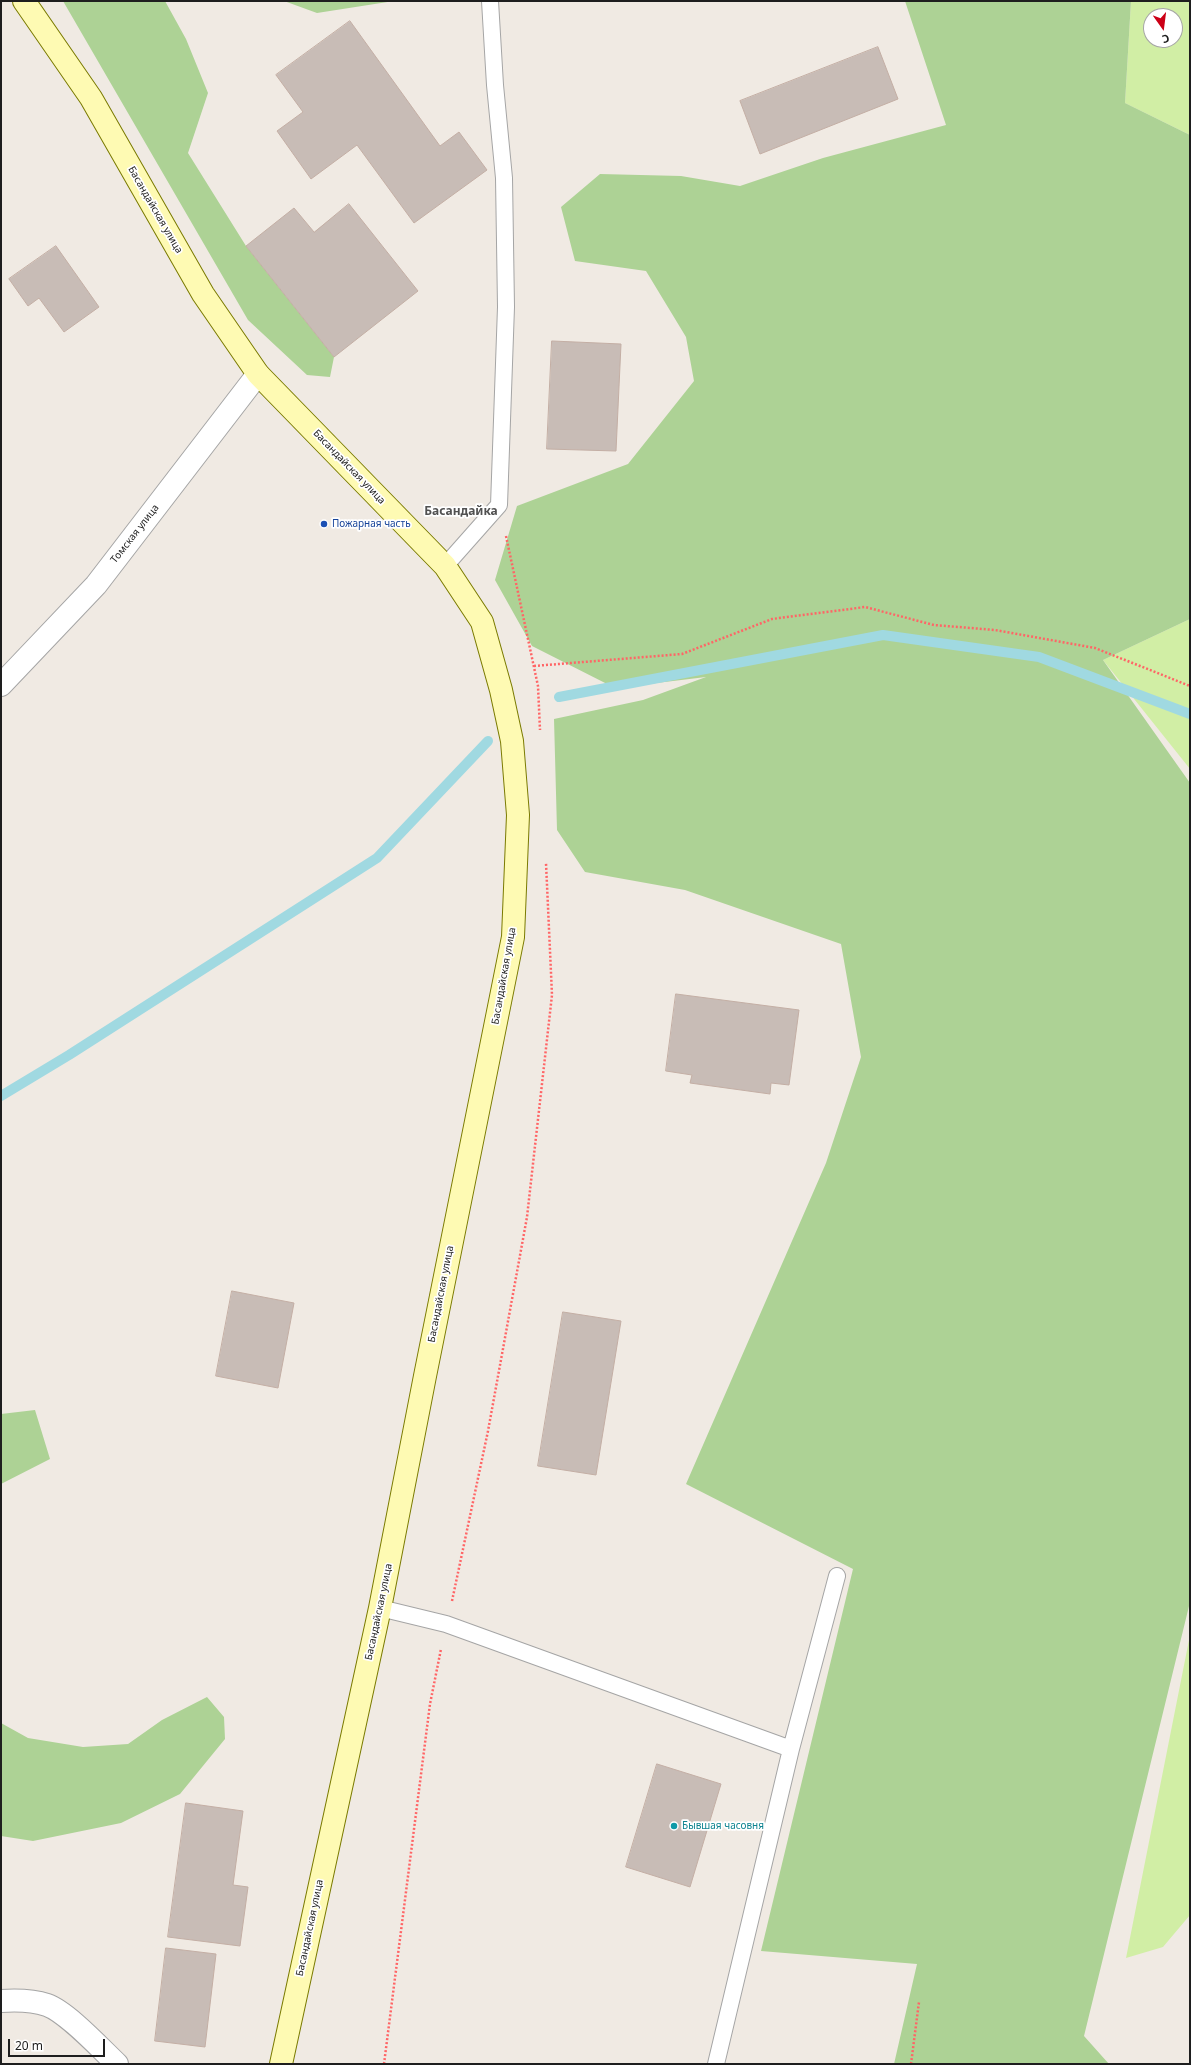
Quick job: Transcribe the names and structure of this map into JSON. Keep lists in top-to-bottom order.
{
  "streets": {
    "street": ["Басандайская улица", "Томская улица"]
  },
  "crossings": [
    ["Басандайская улица", "Томская улица"]
  ],
  "districts": ["Басандайка"],
  "places": ["Пожарная часть", "Бывшая часовня"],
  "scale_bar": "20 m",
  "north": "bottom"
}
